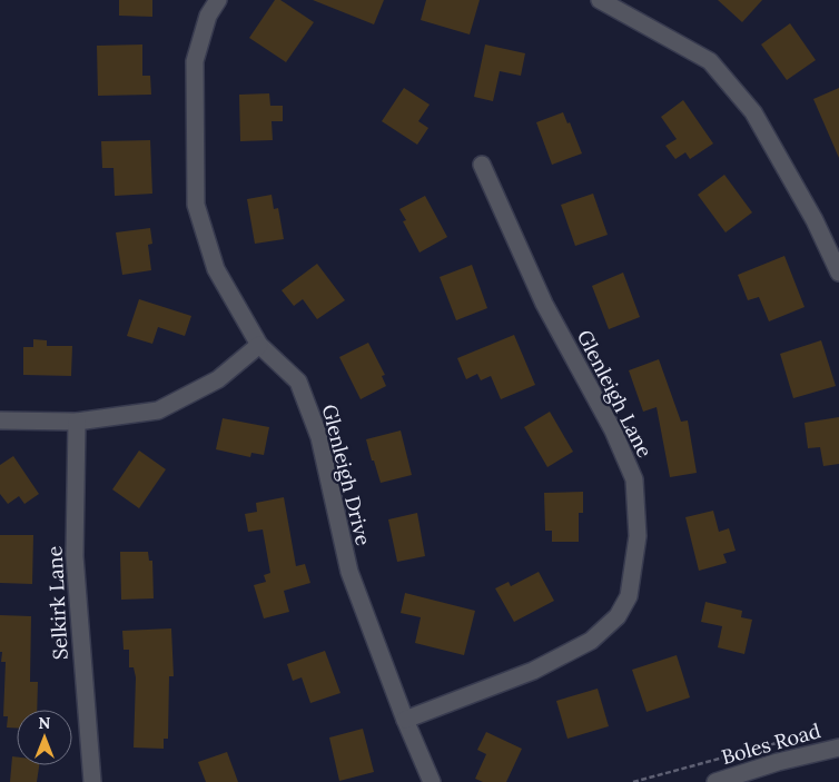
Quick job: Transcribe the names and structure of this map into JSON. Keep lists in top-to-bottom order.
{
  "streets": {
    "street": [
      "Glenleigh Lane",
      "Glenleigh Drive",
      "Selkirk Lane",
      "Boles Road"
    ]
  },
  "crossings": [
    ["Glenleigh Lane", "Glenleigh Drive"]
  ],
  "north": "top"
}
